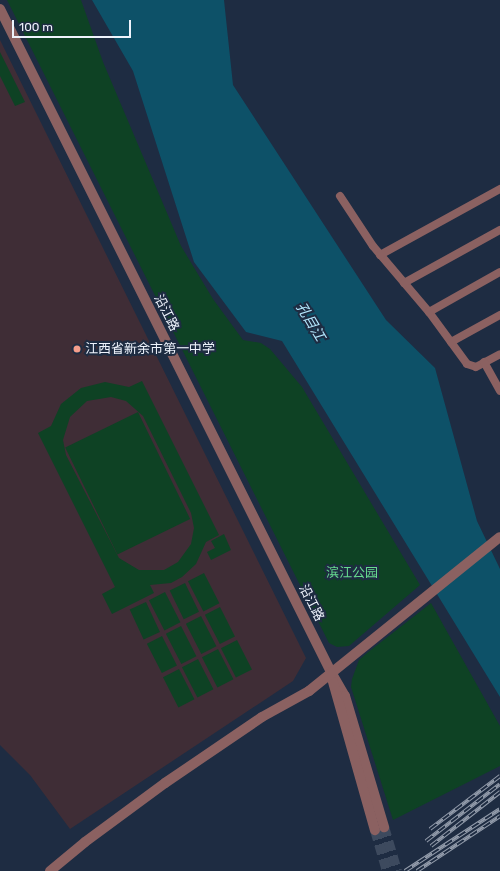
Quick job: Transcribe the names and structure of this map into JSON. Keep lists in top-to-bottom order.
{
  "streets": {
    "street": ["沿江路"]
  },
  "water": ["孔目江"],
  "parks": ["滨江公园"],
  "places": ["江西省新余市第一中学"],
  "scale_bar": "100 m"
}
